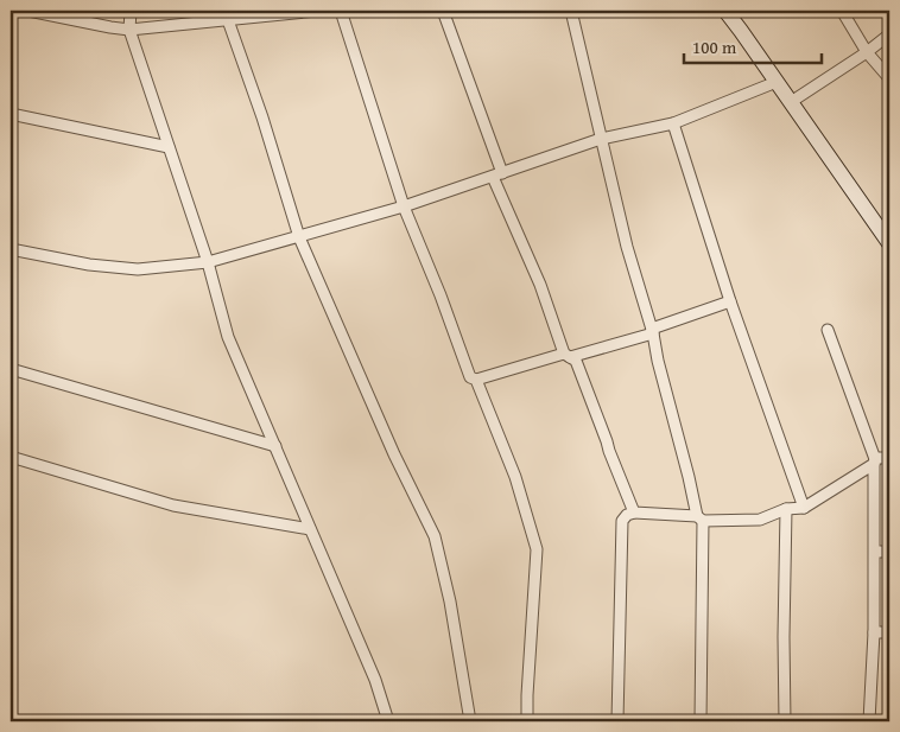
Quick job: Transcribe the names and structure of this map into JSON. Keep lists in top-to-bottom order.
{
  "scale_bar": "100 m"
}
